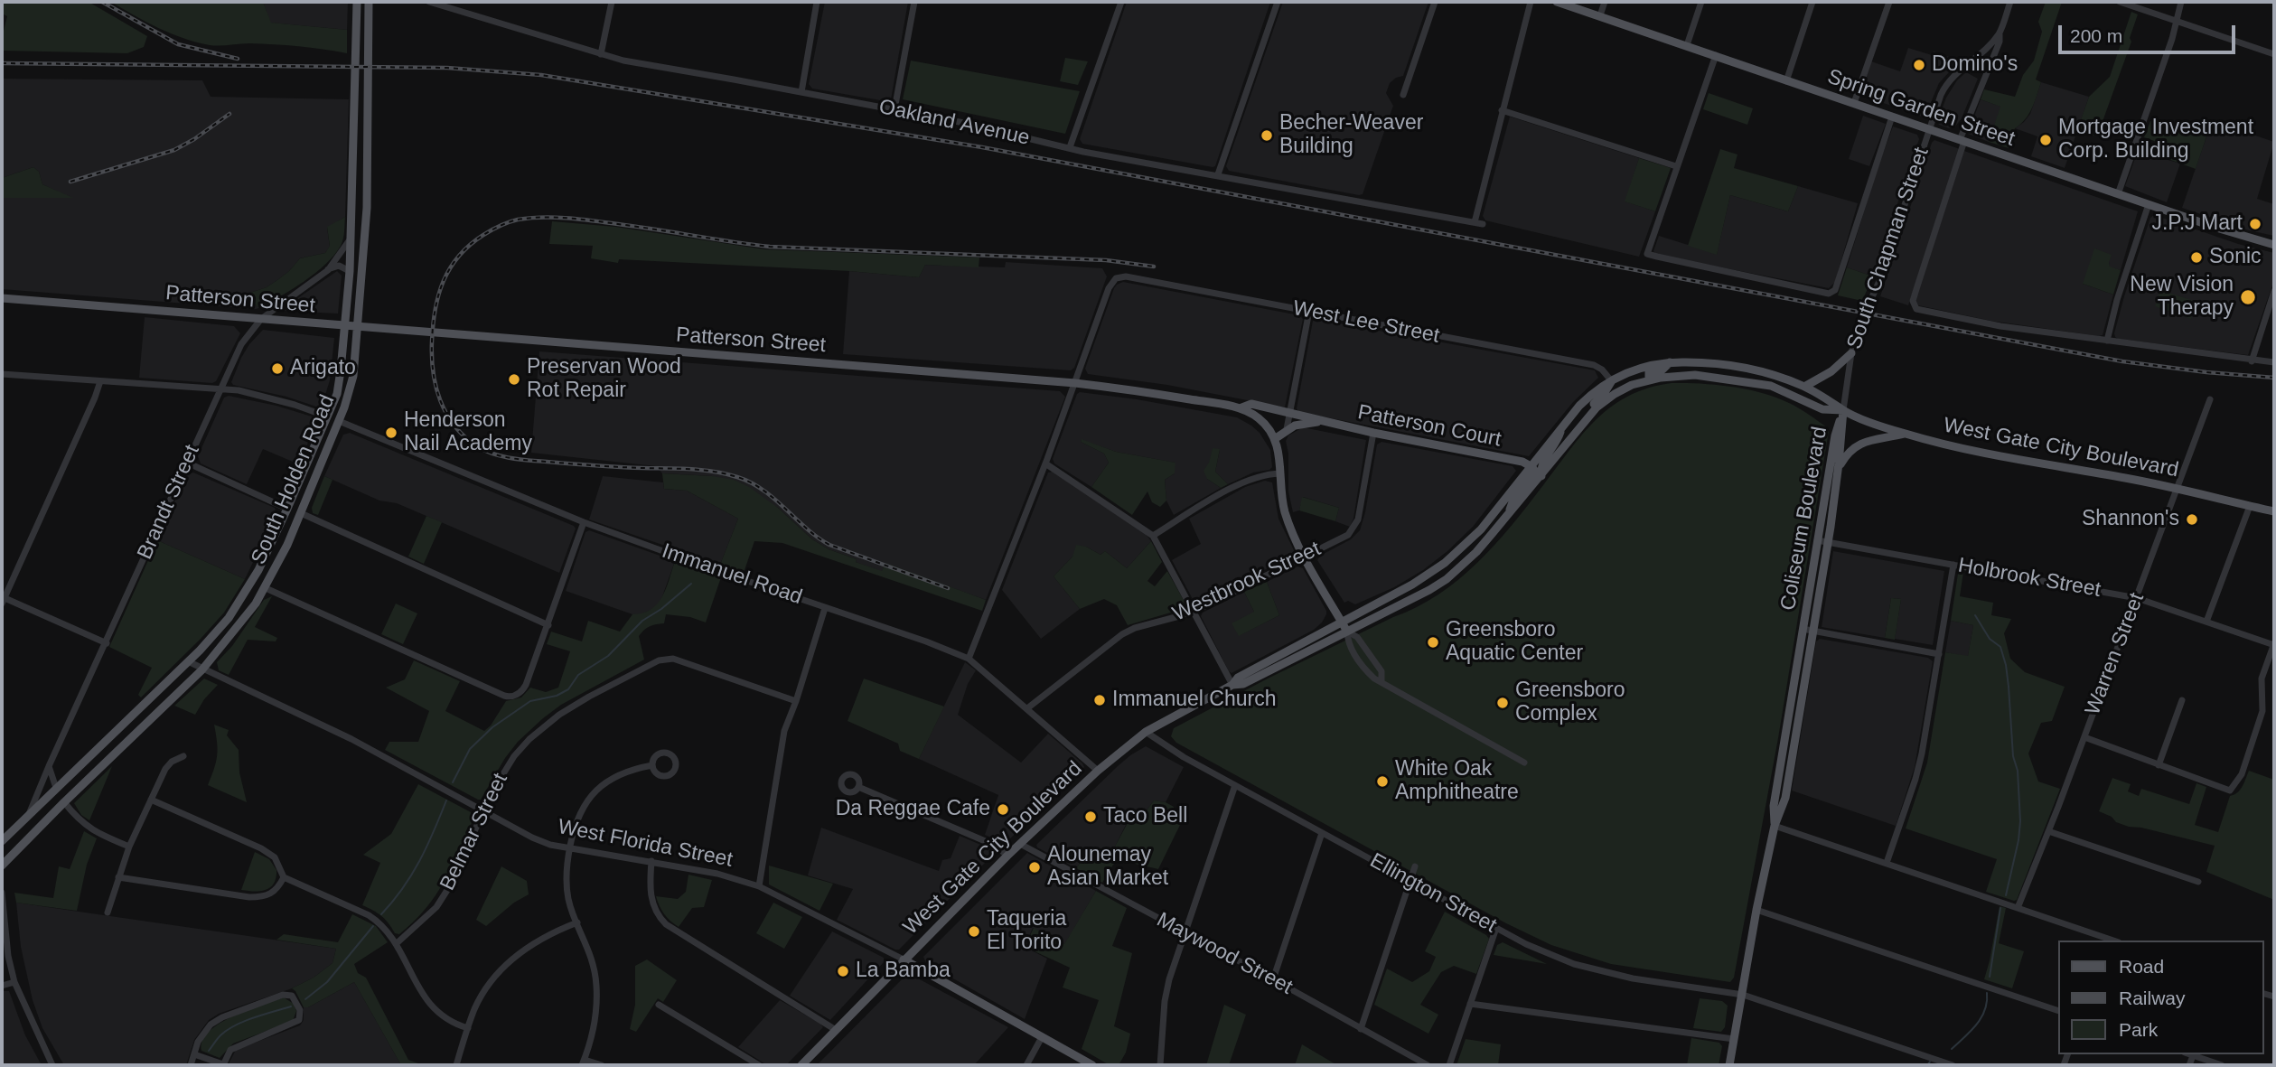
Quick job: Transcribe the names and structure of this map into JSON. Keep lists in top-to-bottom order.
{
  "streets": {
    "main road": [
      "Spring Garden Street",
      "Patterson Street",
      "Patterson Court",
      "West Gate City Boulevard",
      "South Holden Road",
      "Coliseum Boulevard",
      "West Florida Street"
    ],
    "street": [
      "Oakland Avenue",
      "South Chapman Street",
      "West Lee Street",
      "Brandt Street",
      "Immanuel Road",
      "Holbrook Street",
      "Westbrook Street",
      "Warren Street",
      "Belmar Street",
      "Ellington Street",
      "Maywood Street"
    ]
  },
  "crossings": [
    ["Spring Garden Street", "South Chapman Street"],
    ["South Chapman Street", "West Gate City Boulevard"],
    ["South Chapman Street", "Coliseum Boulevard"],
    ["Patterson Street", "West Lee Street"],
    ["Patterson Street", "Patterson Court"],
    ["Patterson Street", "South Holden Road"],
    ["Patterson Street", "Brandt Street"],
    ["West Lee Street", "West Gate City Boulevard"],
    ["Patterson Court", "West Gate City Boulevard"],
    ["Patterson Court", "Westbrook Street"],
    ["West Gate City Boulevard", "Coliseum Boulevard"],
    ["West Gate City Boulevard", "Immanuel Road"],
    ["West Gate City Boulevard", "Warren Street"],
    ["West Gate City Boulevard", "West Florida Street"],
    ["West Gate City Boulevard", "Ellington Street"],
    ["West Gate City Boulevard", "Maywood Street"],
    ["South Holden Road", "Brandt Street"],
    ["South Holden Road", "Immanuel Road"],
    ["South Holden Road", "West Florida Street"],
    ["Coliseum Boulevard", "Holbrook Street"],
    ["Coliseum Boulevard", "Ellington Street"],
    ["Immanuel Road", "Westbrook Street"],
    ["Holbrook Street", "Warren Street"],
    ["Belmar Street", "West Florida Street"]
  ],
  "places": [
    "Domino's",
    "Becher-Weaver Building",
    "Mortgage Investment Corp. Building",
    "J.P.J Mart",
    "Sonic",
    "New Vision Therapy",
    "Arigato",
    "Preservan Wood Rot Repair",
    "Henderson Nail Academy",
    "Shannon's",
    "Greensboro Aquatic Center",
    "Immanuel Church",
    "Greensboro Complex",
    "White Oak Amphitheatre",
    "Da Reggae Cafe",
    "Taco Bell",
    "Alounemay Asian Market",
    "Taqueria El Torito",
    "La Bamba"
  ],
  "legend": ["Road", "Railway", "Park"],
  "scale_bar": "200 m"
}
